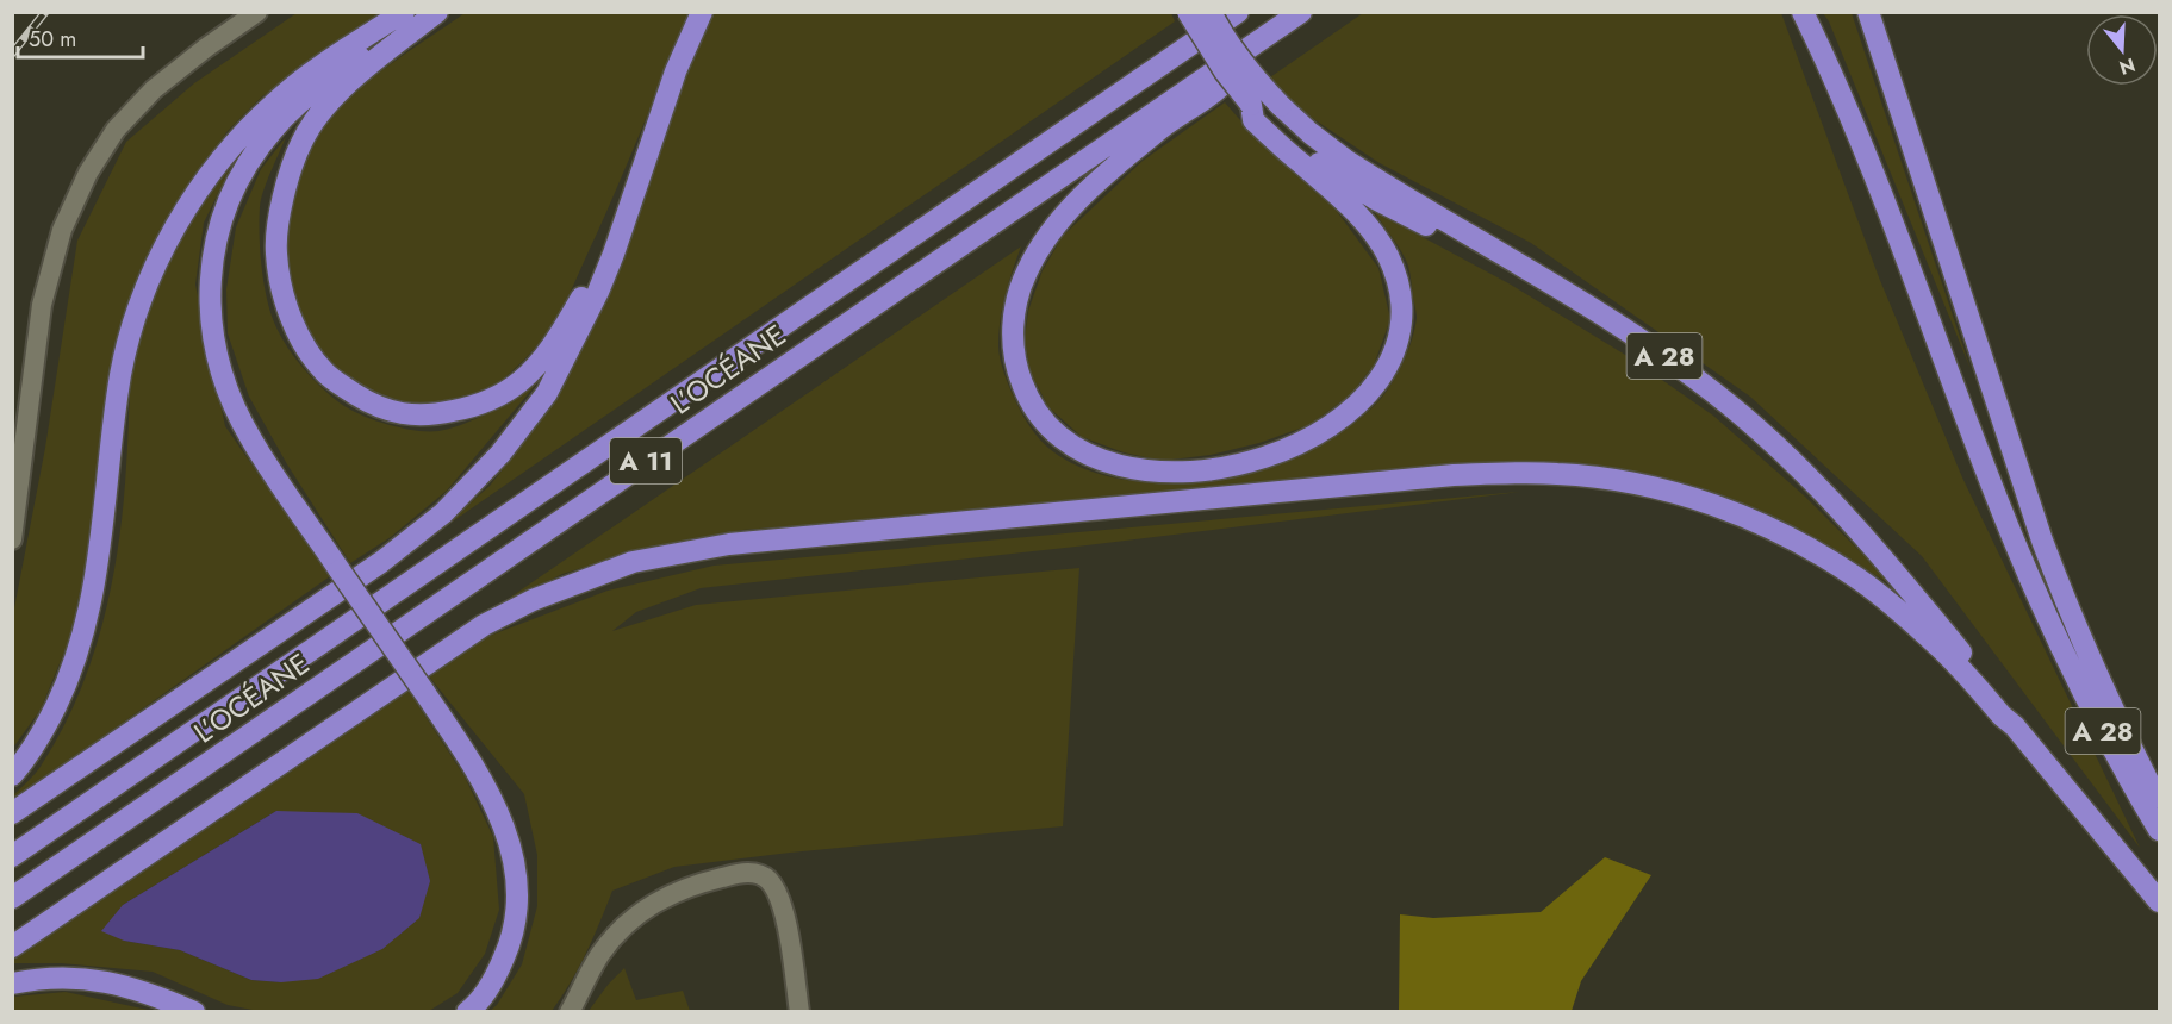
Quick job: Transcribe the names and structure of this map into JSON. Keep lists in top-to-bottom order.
{
  "streets": {
    "highway": ["A 28", "L’OCÉANE", "A 11"]
  },
  "scale_bar": "50 m",
  "north": "bottom"
}
